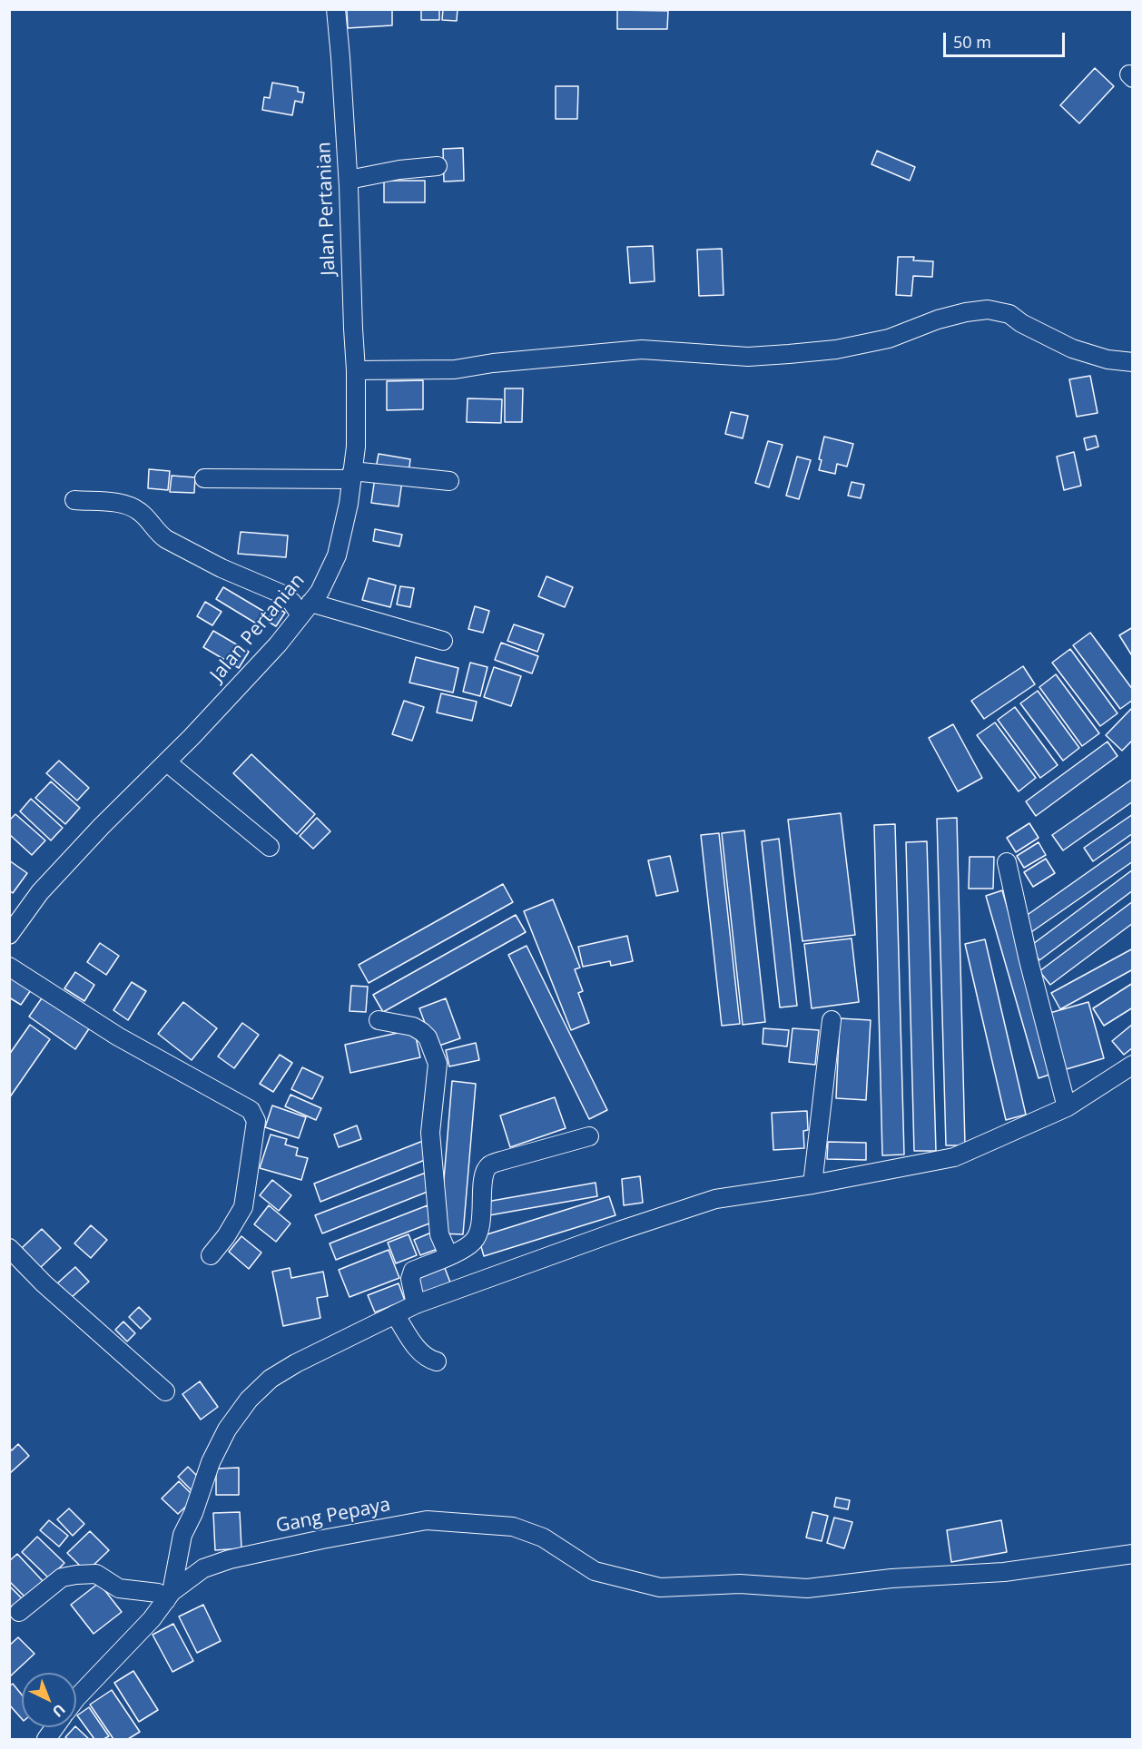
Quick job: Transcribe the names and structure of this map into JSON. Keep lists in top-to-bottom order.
{
  "streets": {
    "street": ["Jalan Pertanian", "Gang Pepaya"]
  },
  "scale_bar": "50 m",
  "north": "bottom right"
}
